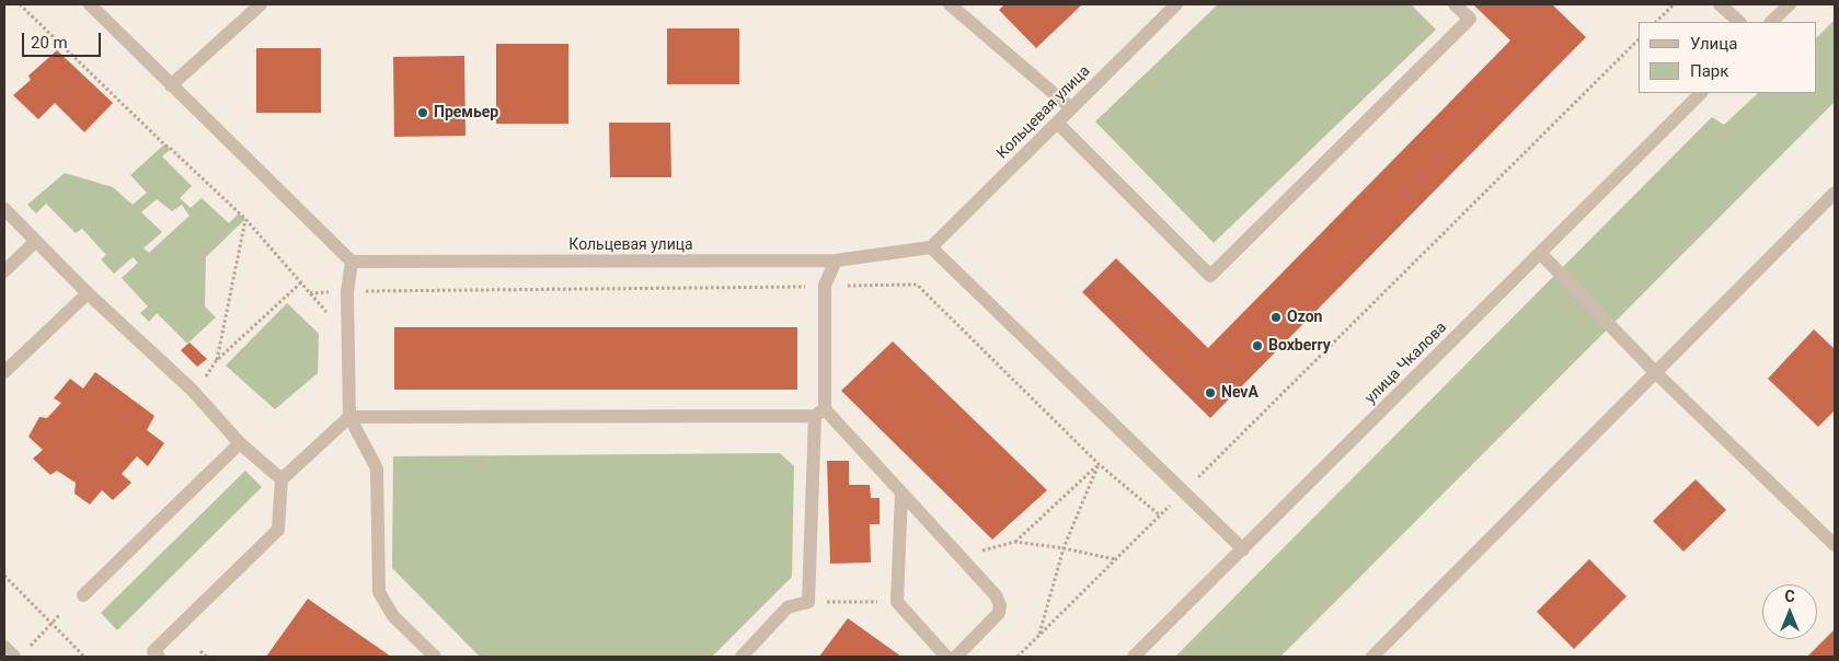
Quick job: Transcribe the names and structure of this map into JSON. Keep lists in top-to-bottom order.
{
  "streets": {
    "street": ["Кольцевая улица", "улица Чкалова"]
  },
  "places": [
    "Премьер",
    "Ozon",
    "Boxberry",
    "NevA"
  ],
  "legend": ["Улица", "Парк"],
  "scale_bar": "20 m",
  "north": "top"
}
